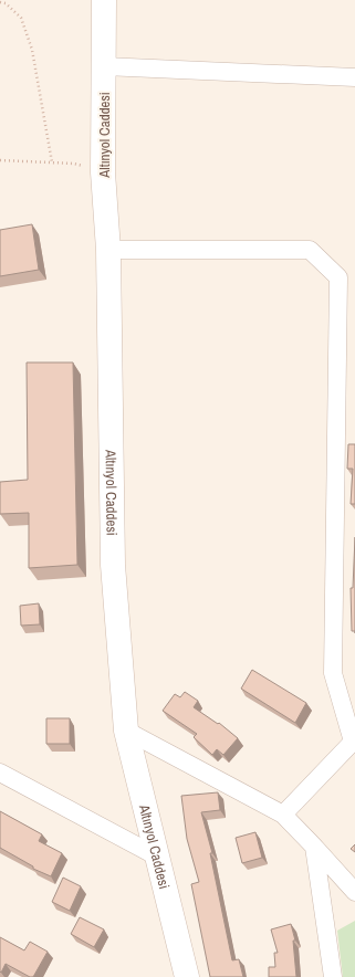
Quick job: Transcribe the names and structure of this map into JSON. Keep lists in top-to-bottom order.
{
  "streets": {
    "main road": ["Altınyol Caddesi"]
  }
}
